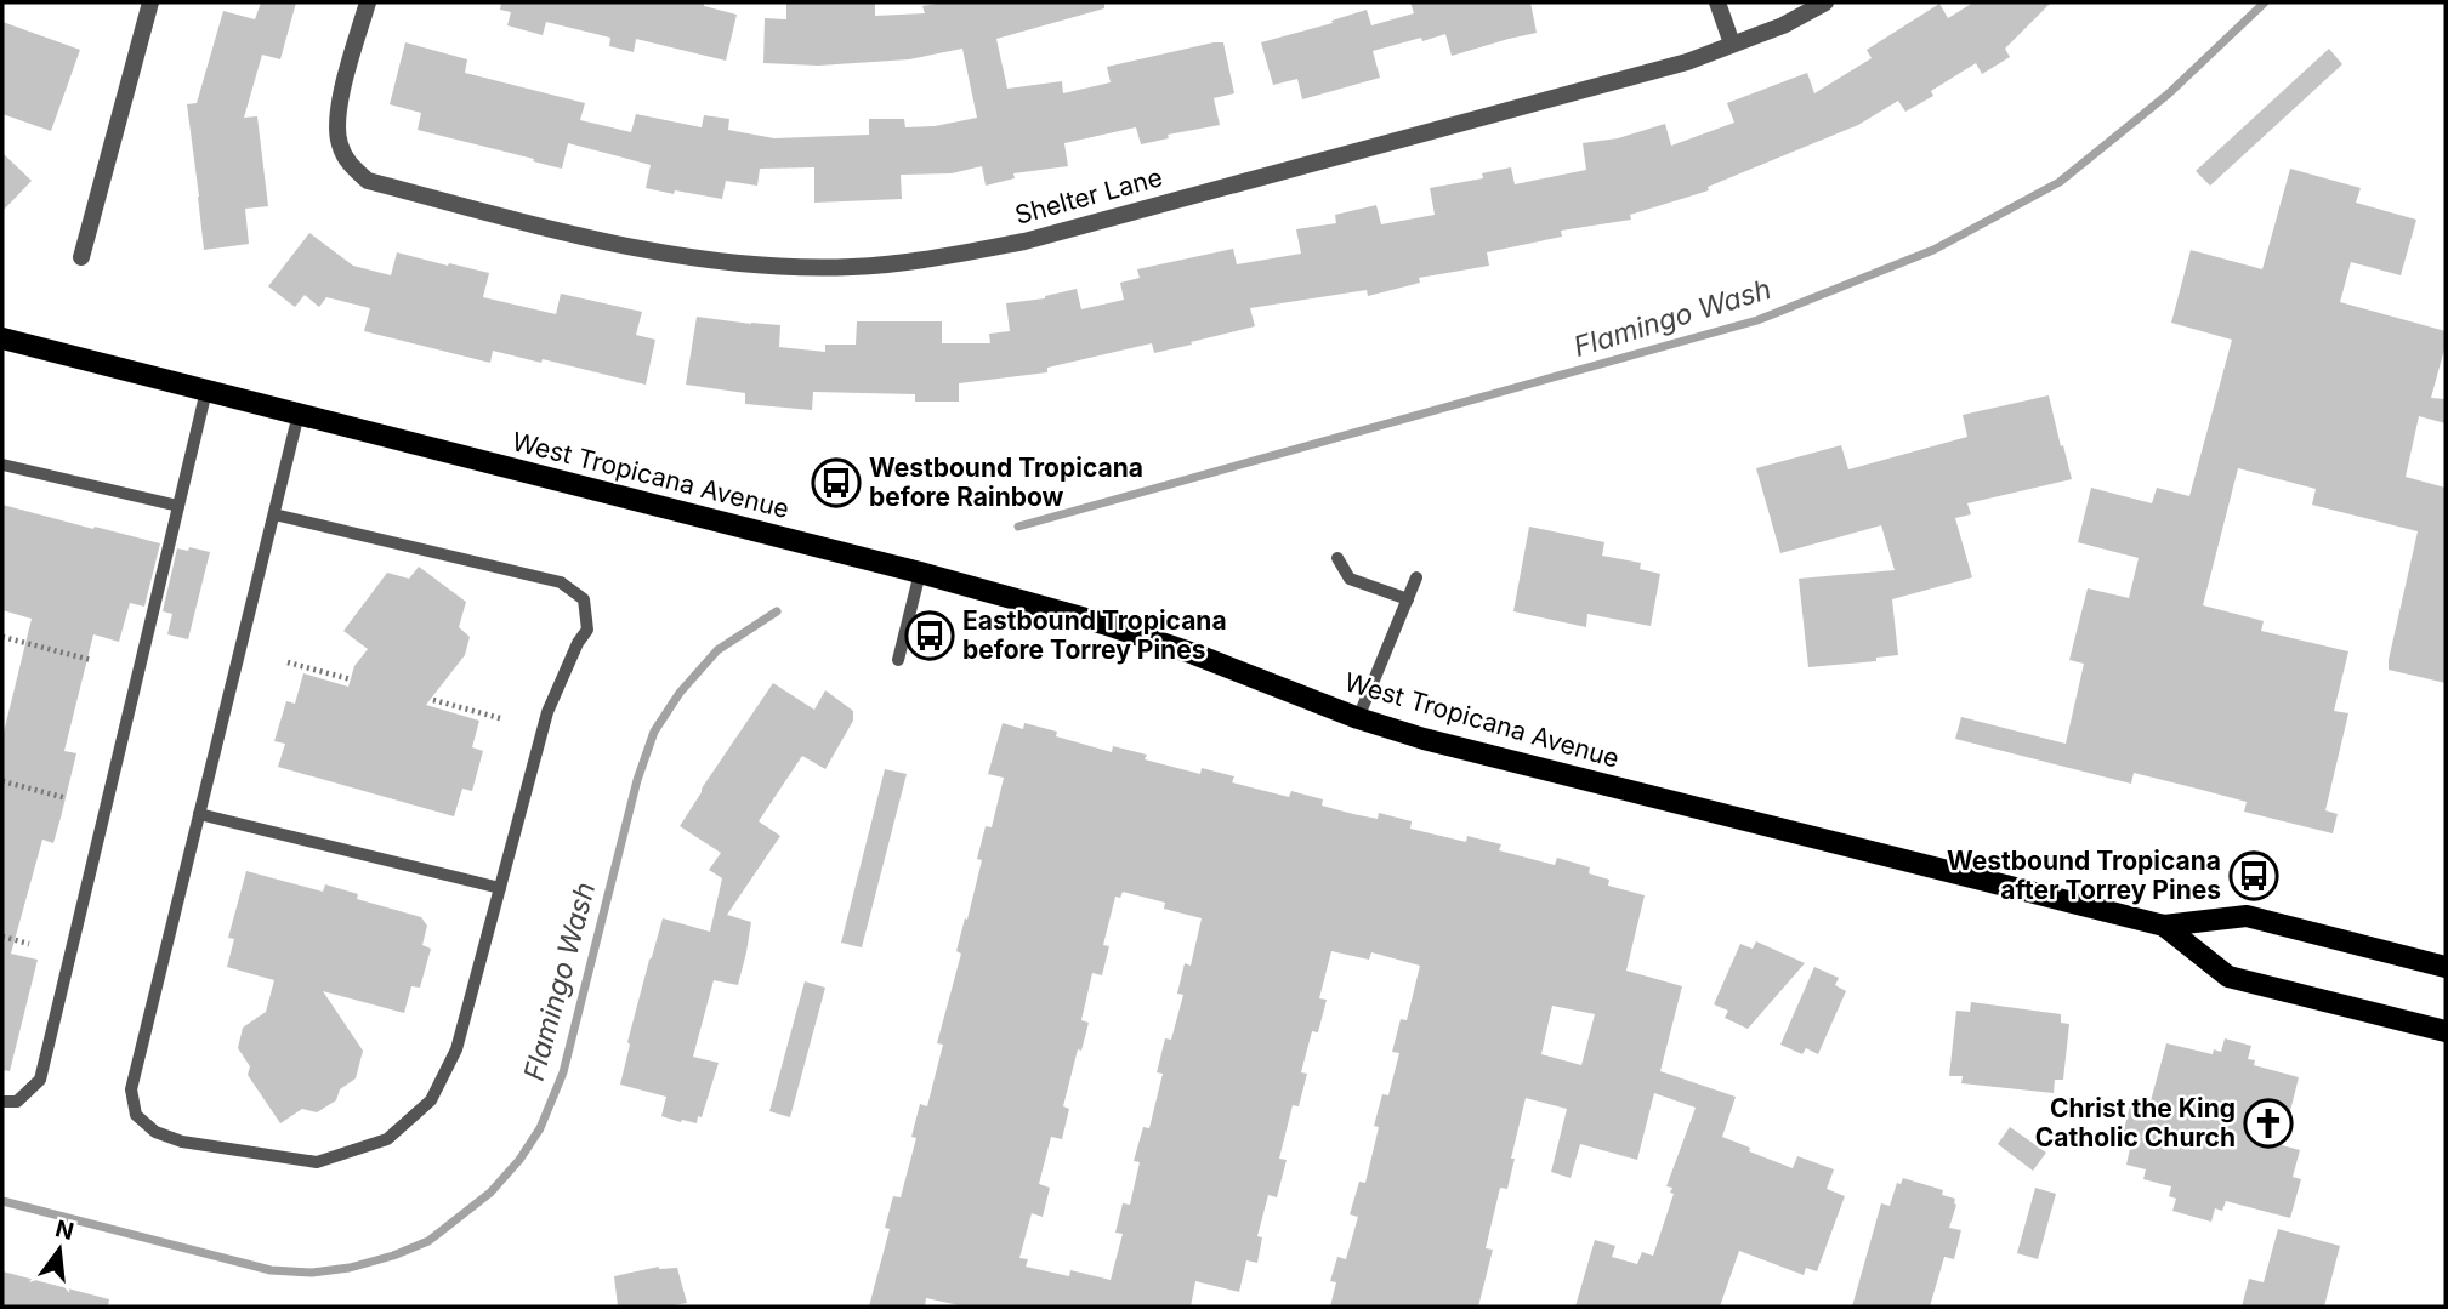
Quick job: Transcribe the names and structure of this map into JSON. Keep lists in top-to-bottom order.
{
  "streets": {
    "main road": ["West Tropicana Avenue"],
    "street": ["Shelter Lane"]
  },
  "water": ["Flamingo Wash"],
  "places": {
    "bus stop": ["Westbound Tropicana before Rainbow", "Eastbound Tropicana before Torrey Pines", "Westbound Tropicana after Torrey Pines"],
    "church": ["Christ the King Catholic Church"]
  },
  "north": "top"
}
